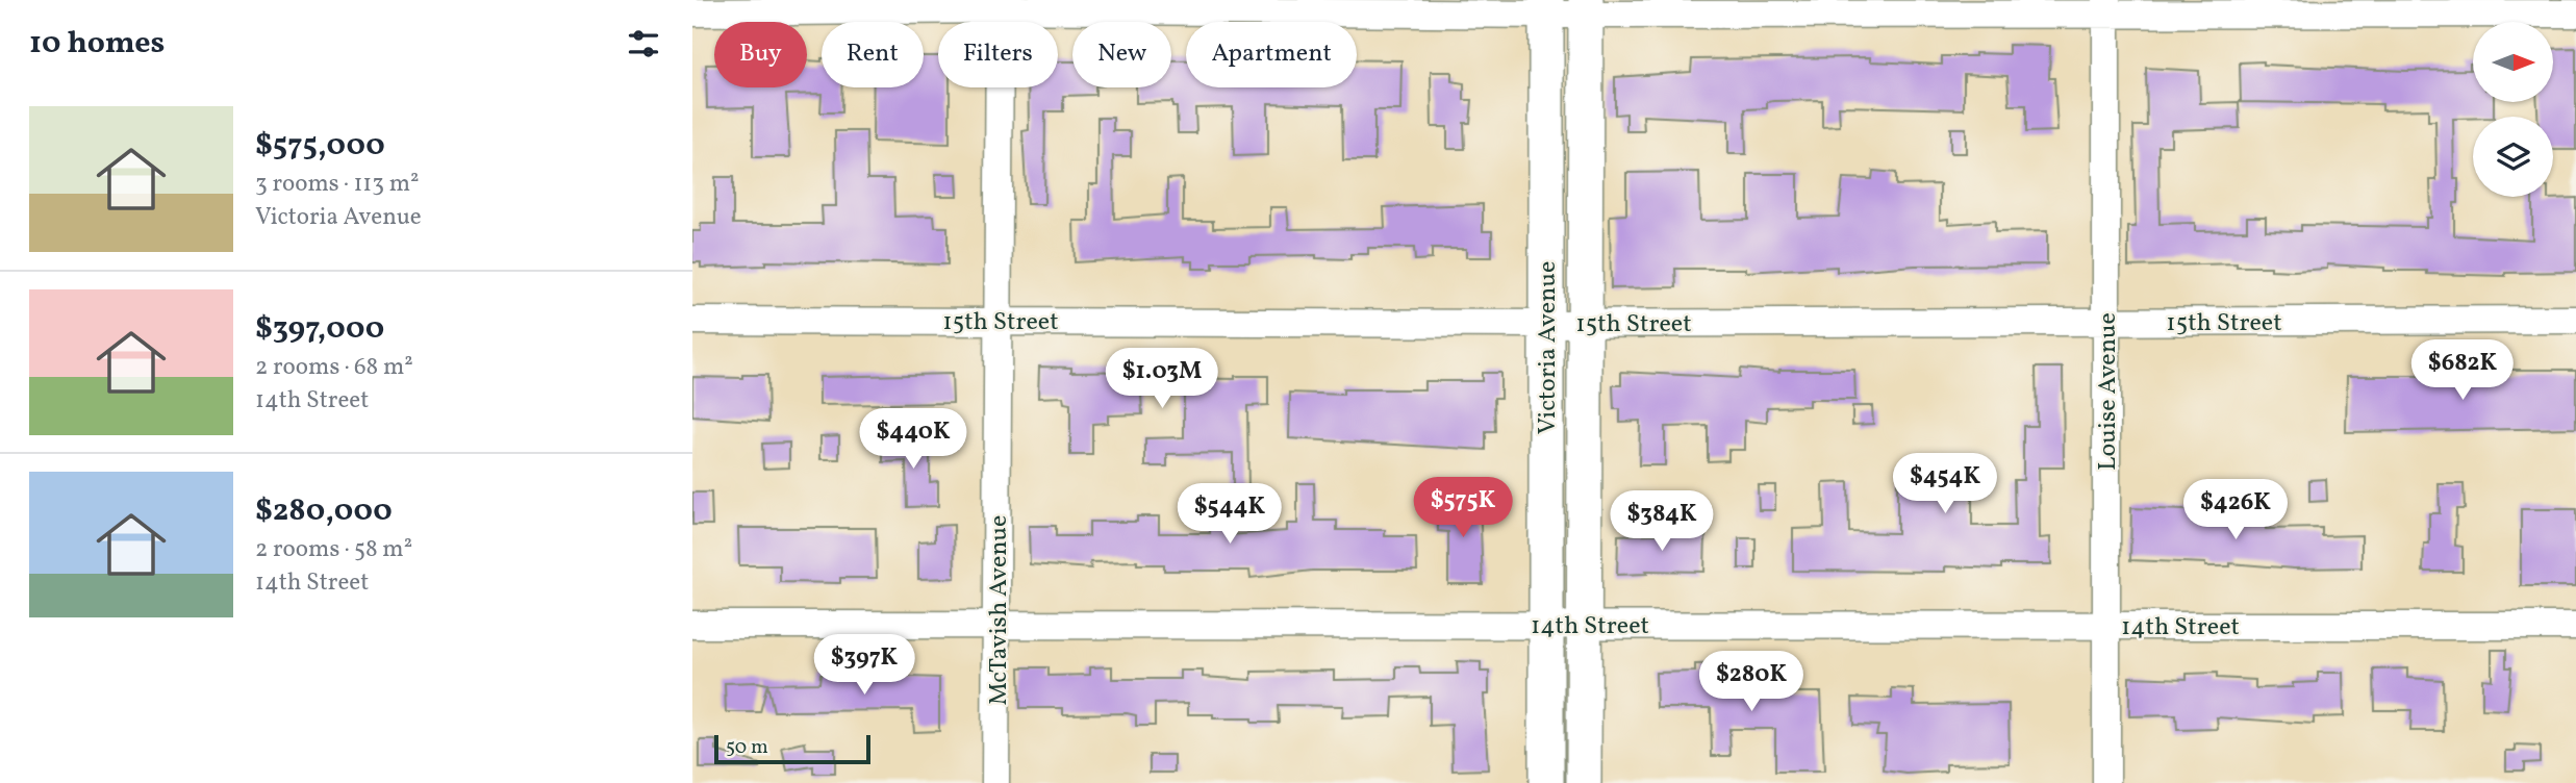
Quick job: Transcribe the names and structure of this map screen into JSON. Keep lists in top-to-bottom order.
{
  "streets": {
    "main road": ["Victoria Avenue"],
    "street": [
      "15th Street",
      "Louise Avenue",
      "McTavish Avenue",
      "14th Street"
    ]
  },
  "crossings": [
    ["15th Street", "Victoria Avenue"],
    ["15th Street", "Louise Avenue"],
    ["15th Street", "McTavish Avenue"],
    ["Victoria Avenue", "14th Street"],
    ["Louise Avenue", "14th Street"],
    ["McTavish Avenue", "14th Street"]
  ],
  "scale_bar": "50 m",
  "north": "right",
  "page": {
    "heading": "10 homes",
    "chip": [
      "Buy",
      "Rent",
      "Filters",
      "New",
      "Apartment"
    ],
    "list": [
      {
        "name": "$575,000",
        "note": "3 rooms · 113 m² · Victoria Avenue"
      },
      {
        "name": "$397,000",
        "note": "2 rooms · 68 m² · 14th Street"
      },
      {
        "name": "$280,000",
        "note": "2 rooms · 58 m² · 14th Street"
      }
    ],
    "price": [
      "$682K",
      "$1.03M",
      "$440K",
      "$454K",
      "$575K",
      "$426K",
      "$544K",
      "$384K",
      "$397K",
      "$280K"
    ],
    "scale": "50 m"
  }
}
